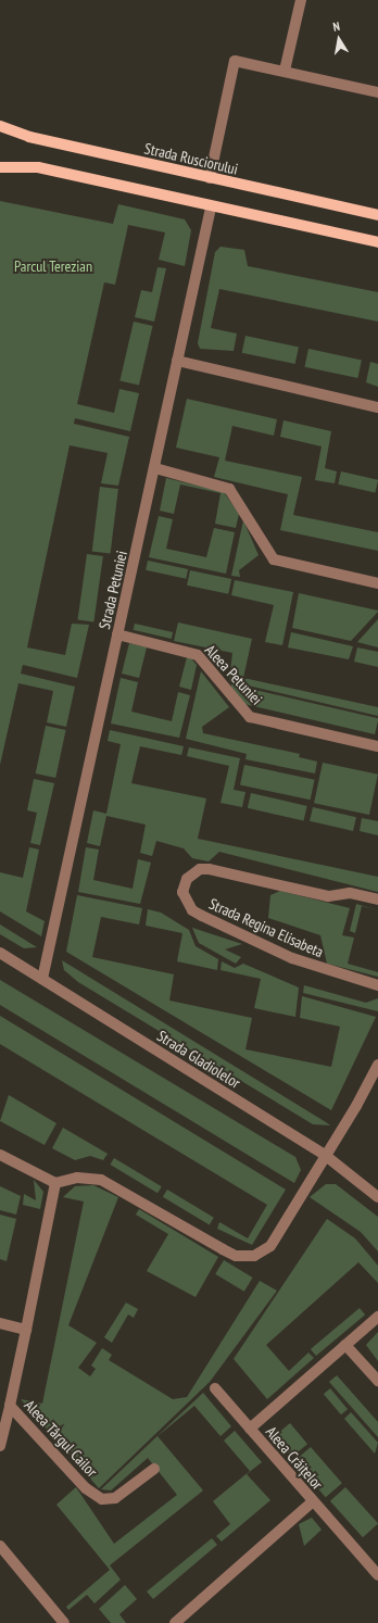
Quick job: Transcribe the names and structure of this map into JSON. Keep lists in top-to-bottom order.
{
  "streets": {
    "main road": ["Strada Rusciorului"],
    "street": [
      "Strada Petuniei",
      "Aleea Petuniei",
      "Strada Regina Elisabeta",
      "Strada Gladiolelor",
      "Aleea Târgul Cailor",
      "Aleea Crăițelor"
    ]
  },
  "crossings": [
    ["Strada Petuniei", "Aleea Petuniei"],
    ["Strada Petuniei", "Strada Gladiolelor"]
  ],
  "parks": ["Parcul Terezian"],
  "north": "top"
}
